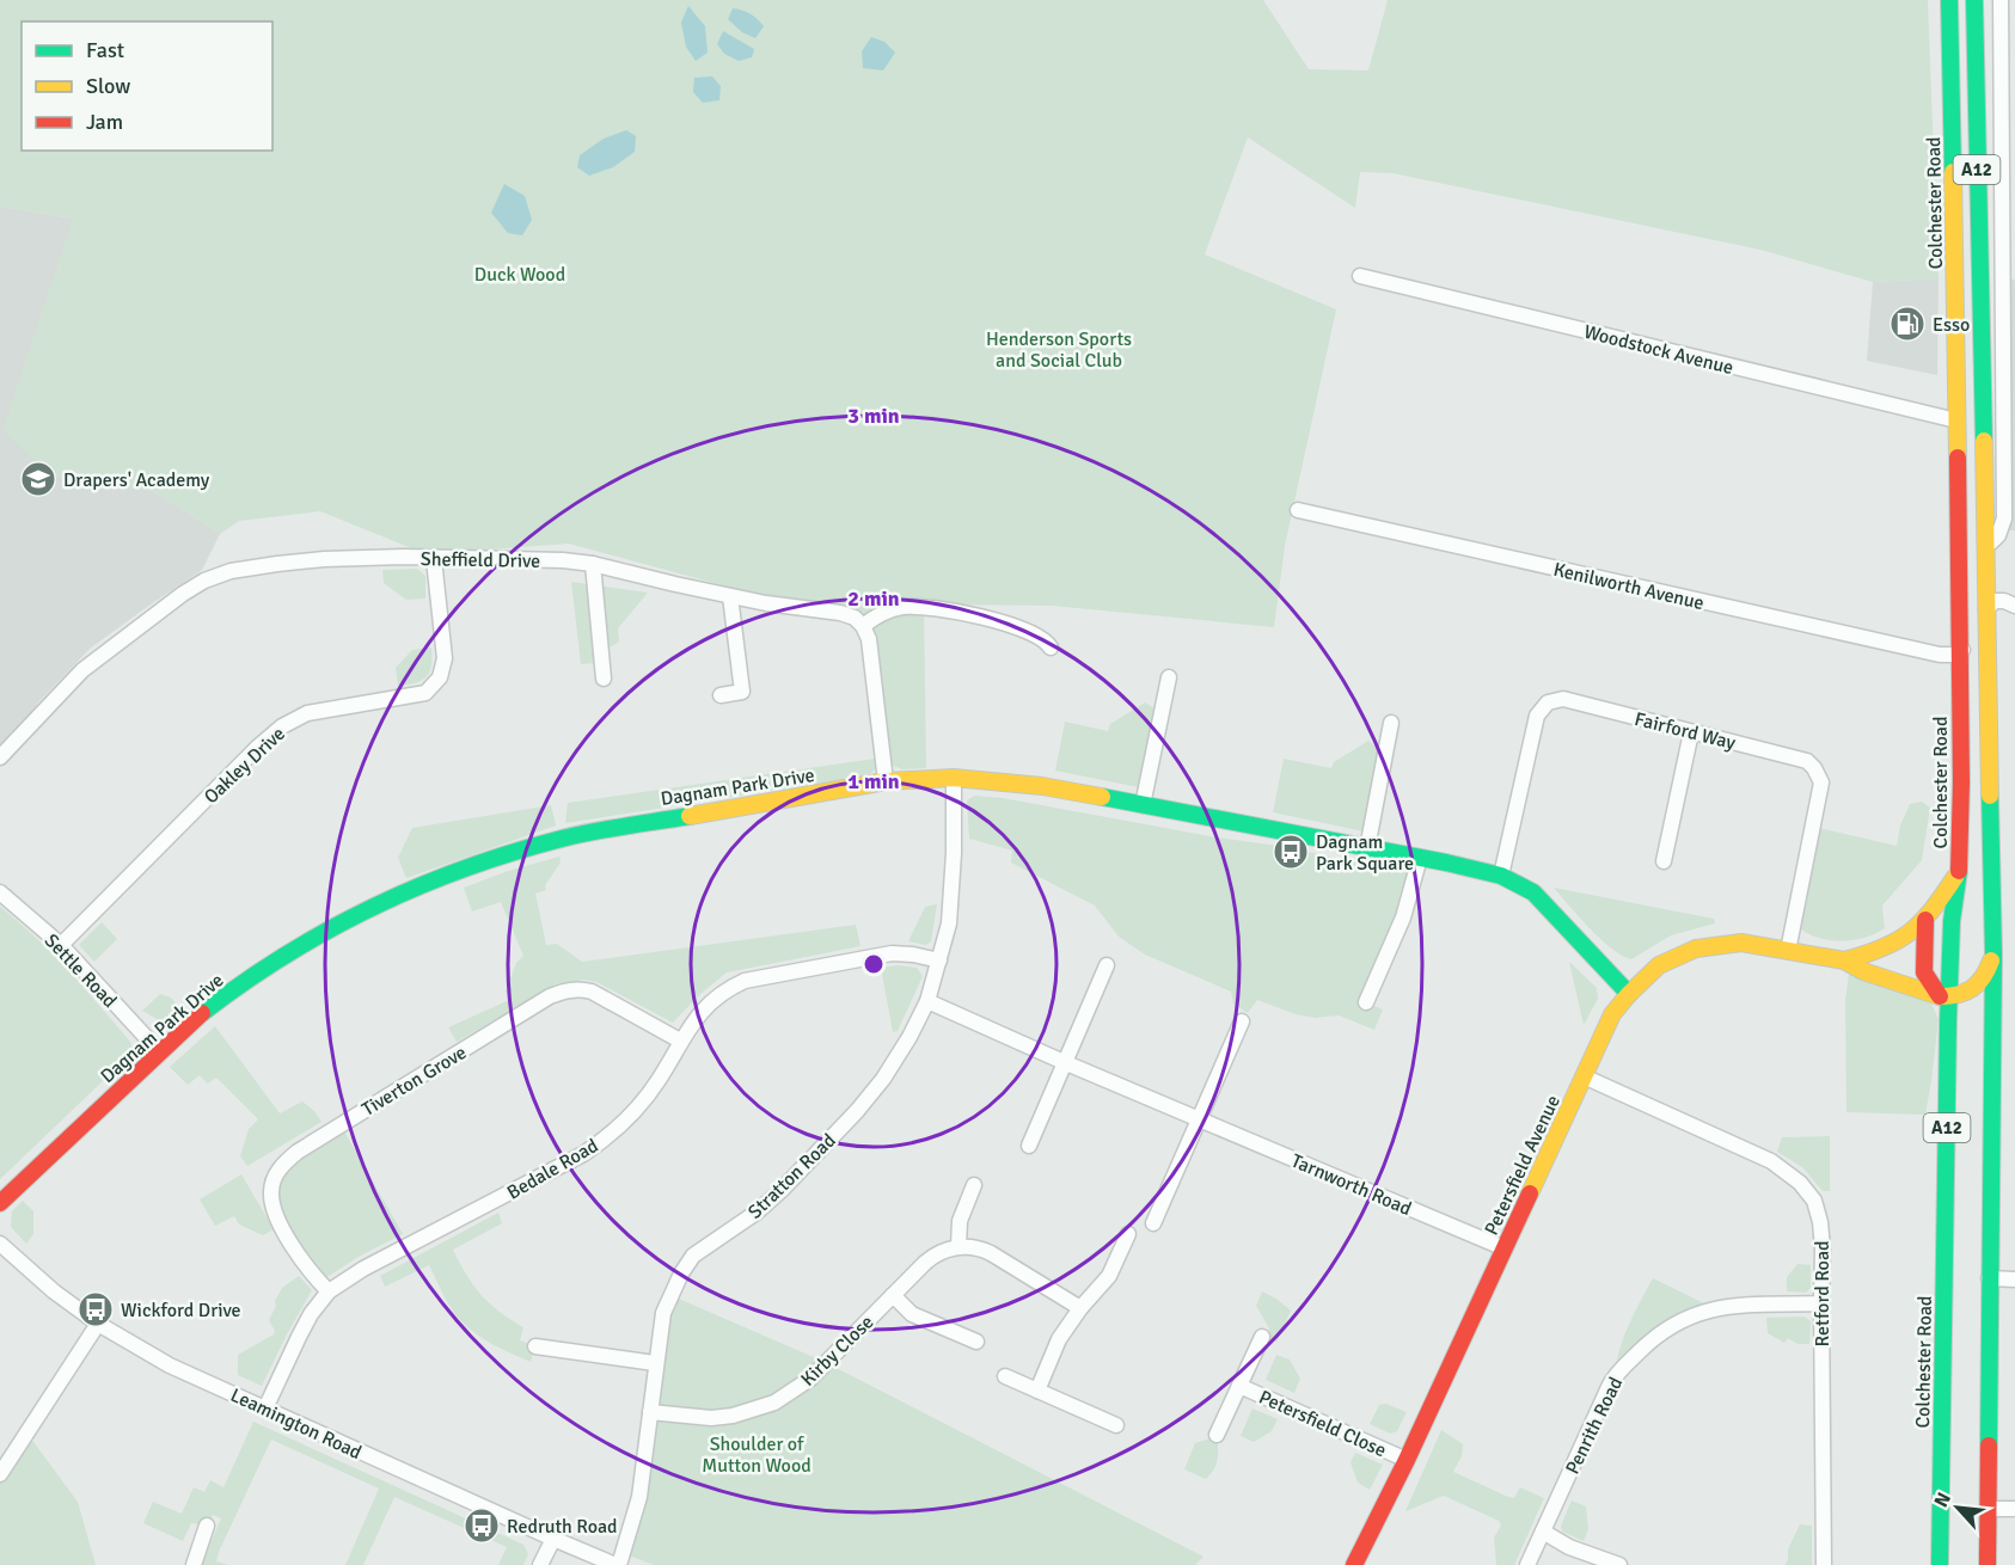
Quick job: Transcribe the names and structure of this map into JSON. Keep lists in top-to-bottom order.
{
  "streets": {
    "main road": [
      "A12",
      "Colchester Road",
      "Dagnam Park Drive",
      "Petersfield Avenue"
    ],
    "street": [
      "Woodstock Avenue",
      "Sheffield Drive",
      "Kenilworth Avenue",
      "Fairford Way",
      "Oakley Drive",
      "Settle Road",
      "Tiverton Grove",
      "Bedale Road",
      "Stratton Road",
      "Tarnworth Road",
      "Retford Road",
      "Kirby Close",
      "Leamington Road",
      "Petersfield Close",
      "Penrith Road"
    ]
  },
  "crossings": [
    ["Colchester Road", "Woodstock Avenue"],
    ["Colchester Road", "Kenilworth Avenue"],
    ["Colchester Road", "Petersfield Avenue"],
    ["Sheffield Drive", "Oakley Drive"],
    ["Fairford Way", "Dagnam Park Drive"],
    ["Fairford Way", "Petersfield Avenue"],
    ["Oakley Drive", "Settle Road"],
    ["Dagnam Park Drive", "Settle Road"],
    ["Dagnam Park Drive", "Petersfield Avenue"],
    ["Dagnam Park Drive", "Stratton Road"],
    ["Tiverton Grove", "Bedale Road"],
    ["Petersfield Avenue", "Tarnworth Road"],
    ["Petersfield Avenue", "Retford Road"],
    ["Petersfield Avenue", "Petersfield Close"],
    ["Bedale Road", "Stratton Road"],
    ["Bedale Road", "Leamington Road"],
    ["Stratton Road", "Tarnworth Road"],
    ["Stratton Road", "Kirby Close"],
    ["Stratton Road", "Leamington Road"],
    ["Retford Road", "Penrith Road"]
  ],
  "parks": ["Duck Wood", "Henderson Sports and Social Club", "Shoulder of Mutton Wood"],
  "places": {
    "fuel station": ["Esso"],
    "school or university": ["Drapers' Academy"],
    "bus stop": ["Dagnam Park Square", "Wickford Drive", "Redruth Road"]
  },
  "legend": ["Fast", "Slow", "Jam"],
  "north": "top left",
  "rings": ["3 min", "2 min", "1 min"]
}
